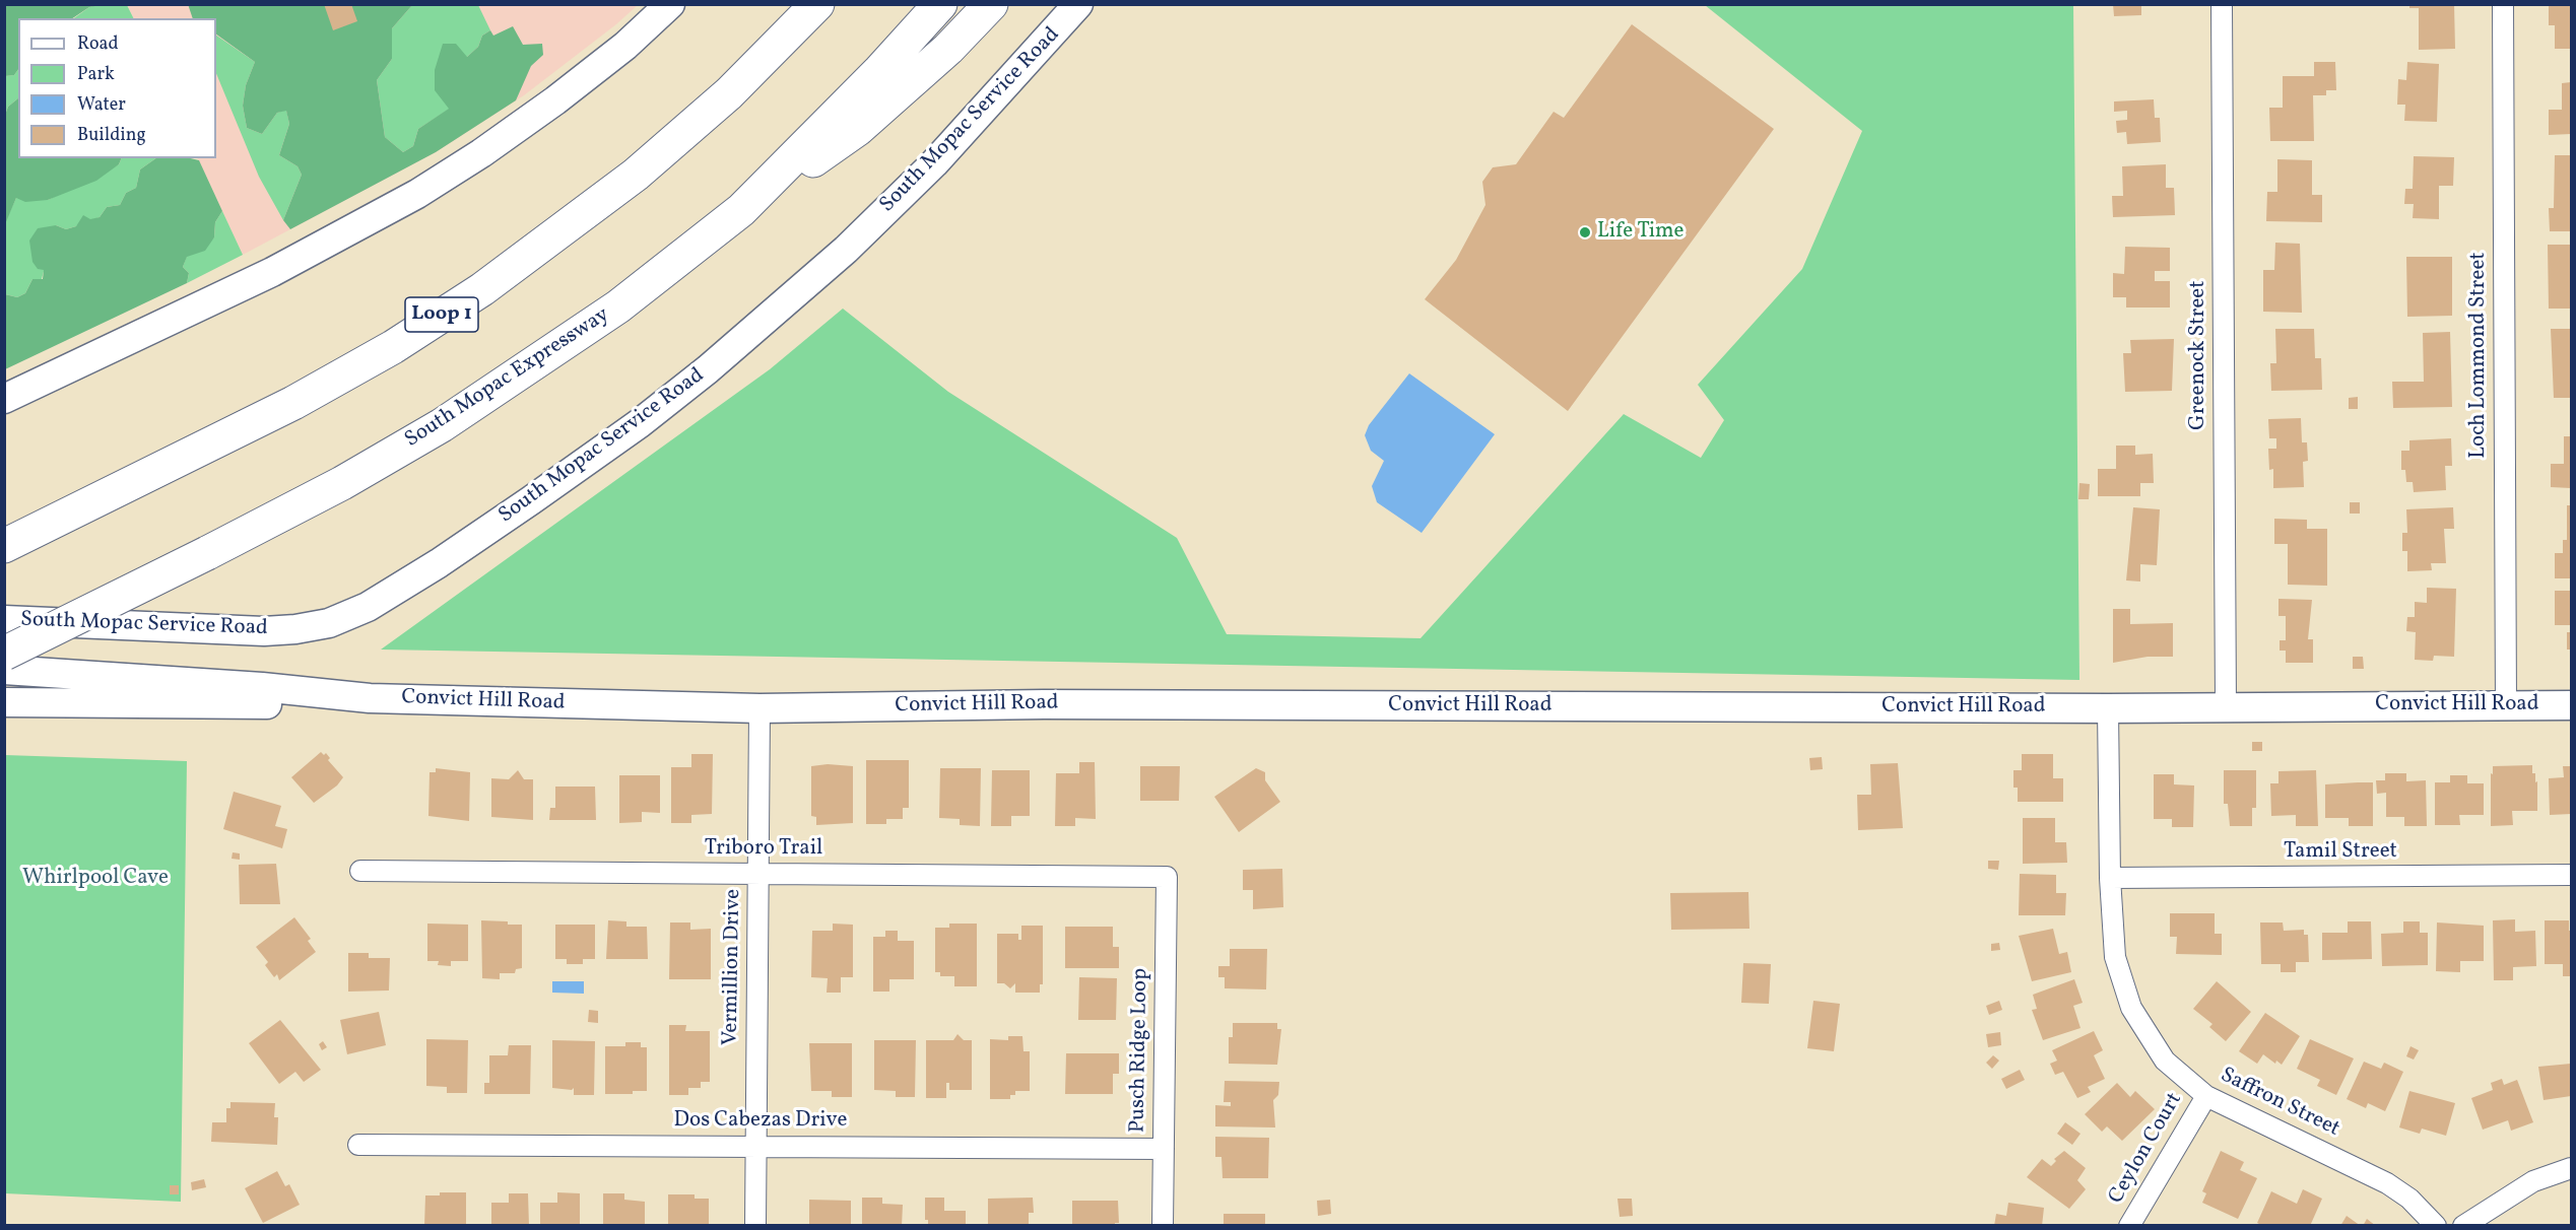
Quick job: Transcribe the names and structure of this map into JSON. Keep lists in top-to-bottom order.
{
  "streets": {
    "highway": ["Loop 1", "South Mopac Expressway"],
    "street": [
      "South Mopac Service Road",
      "Greenock Street",
      "Loch Lommond Street",
      "Convict Hill Road",
      "Triboro Trail",
      "Tamil Street",
      "Vermillion Drive",
      "Pusch Ridge Loop",
      "Saffron Street",
      "Dos Cabezas Drive",
      "Ceylon Court"
    ]
  },
  "crossings": [
    ["Greenock Street", "Convict Hill Road"],
    ["Loch Lommond Street", "Convict Hill Road"],
    ["Convict Hill Road", "Vermillion Drive"],
    ["Convict Hill Road", "Saffron Street"],
    ["Triboro Trail", "Vermillion Drive"],
    ["Triboro Trail", "Pusch Ridge Loop"],
    ["Tamil Street", "Saffron Street"],
    ["Vermillion Drive", "Dos Cabezas Drive"],
    ["Pusch Ridge Loop", "Dos Cabezas Drive"],
    ["Saffron Street", "Ceylon Court"]
  ],
  "parks": ["Whirlpool Cave"],
  "places": ["Life Time"],
  "legend": [
    "Road",
    "Park",
    "Water",
    "Building"
  ]
}
